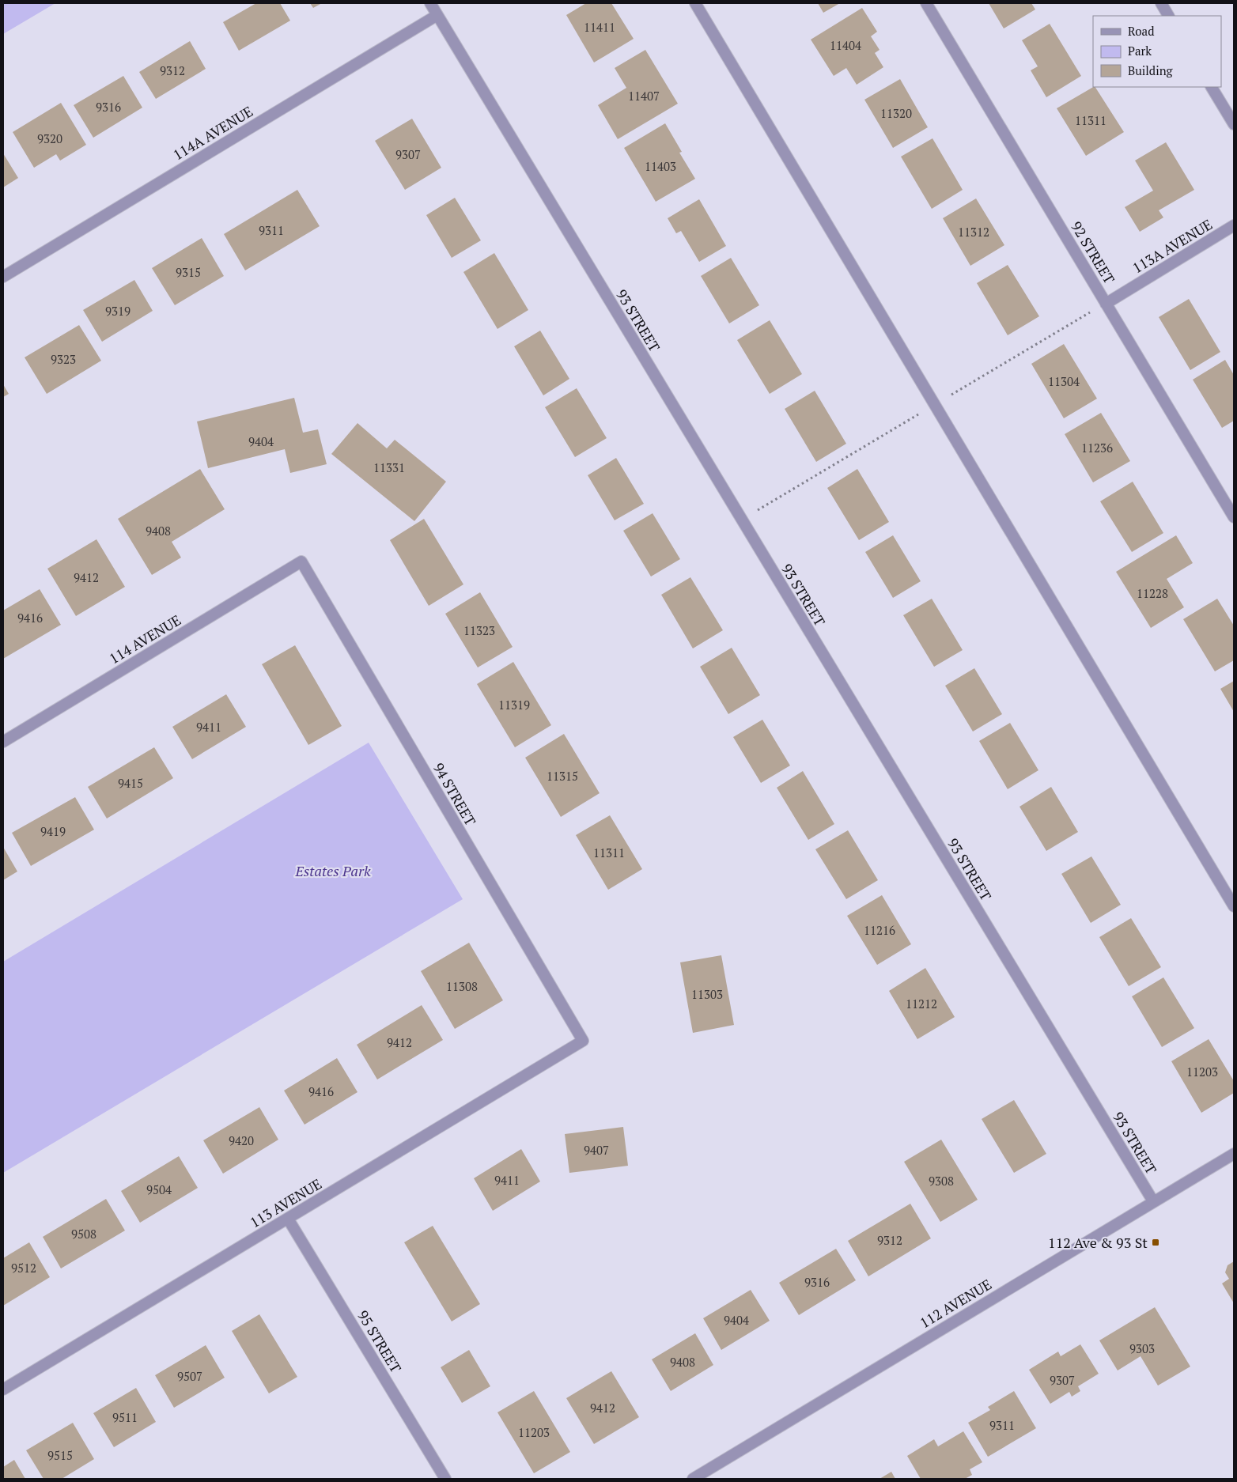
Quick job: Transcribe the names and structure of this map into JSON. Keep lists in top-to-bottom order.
{
  "streets": {
    "street": [
      "114A AVENUE",
      "113A AVENUE",
      "92 STREET",
      "93 STREET",
      "114 AVENUE",
      "94 STREET",
      "113 AVENUE",
      "112 AVENUE",
      "95 STREET"
    ]
  },
  "crossings": [
    ["114A AVENUE", "93 STREET"],
    ["113A AVENUE", "92 STREET"],
    ["93 STREET", "112 AVENUE"],
    ["114 AVENUE", "94 STREET"],
    ["94 STREET", "113 AVENUE"],
    ["113 AVENUE", "95 STREET"]
  ],
  "parks": ["Estates Park"],
  "places": {
    "transit": ["112 Ave & 93 St"]
  },
  "house_numbers": [
    "11411",
    "11404",
    "9312",
    "11407",
    "9316",
    "11320",
    "11311",
    "9320",
    "9307",
    "11403",
    "9311",
    "11312",
    "9315",
    "9319",
    "9323",
    "11304",
    "9404",
    "11236",
    "11331",
    "9408",
    "9412",
    "11228",
    "9416",
    "11323",
    "11319",
    "9411",
    "11315",
    "9415",
    "9419",
    "11311",
    "11216",
    "11308",
    "11303",
    "11212",
    "9412",
    "11203",
    "9416",
    "9420",
    "9407",
    "9411",
    "9308",
    "9504",
    "9508",
    "9312",
    "9512",
    "9316",
    "9404",
    "9303",
    "9408",
    "9507",
    "9307",
    "9412",
    "9511",
    "9311",
    "11203",
    "9515"
  ],
  "legend": ["Road", "Park", "Building"]
}
